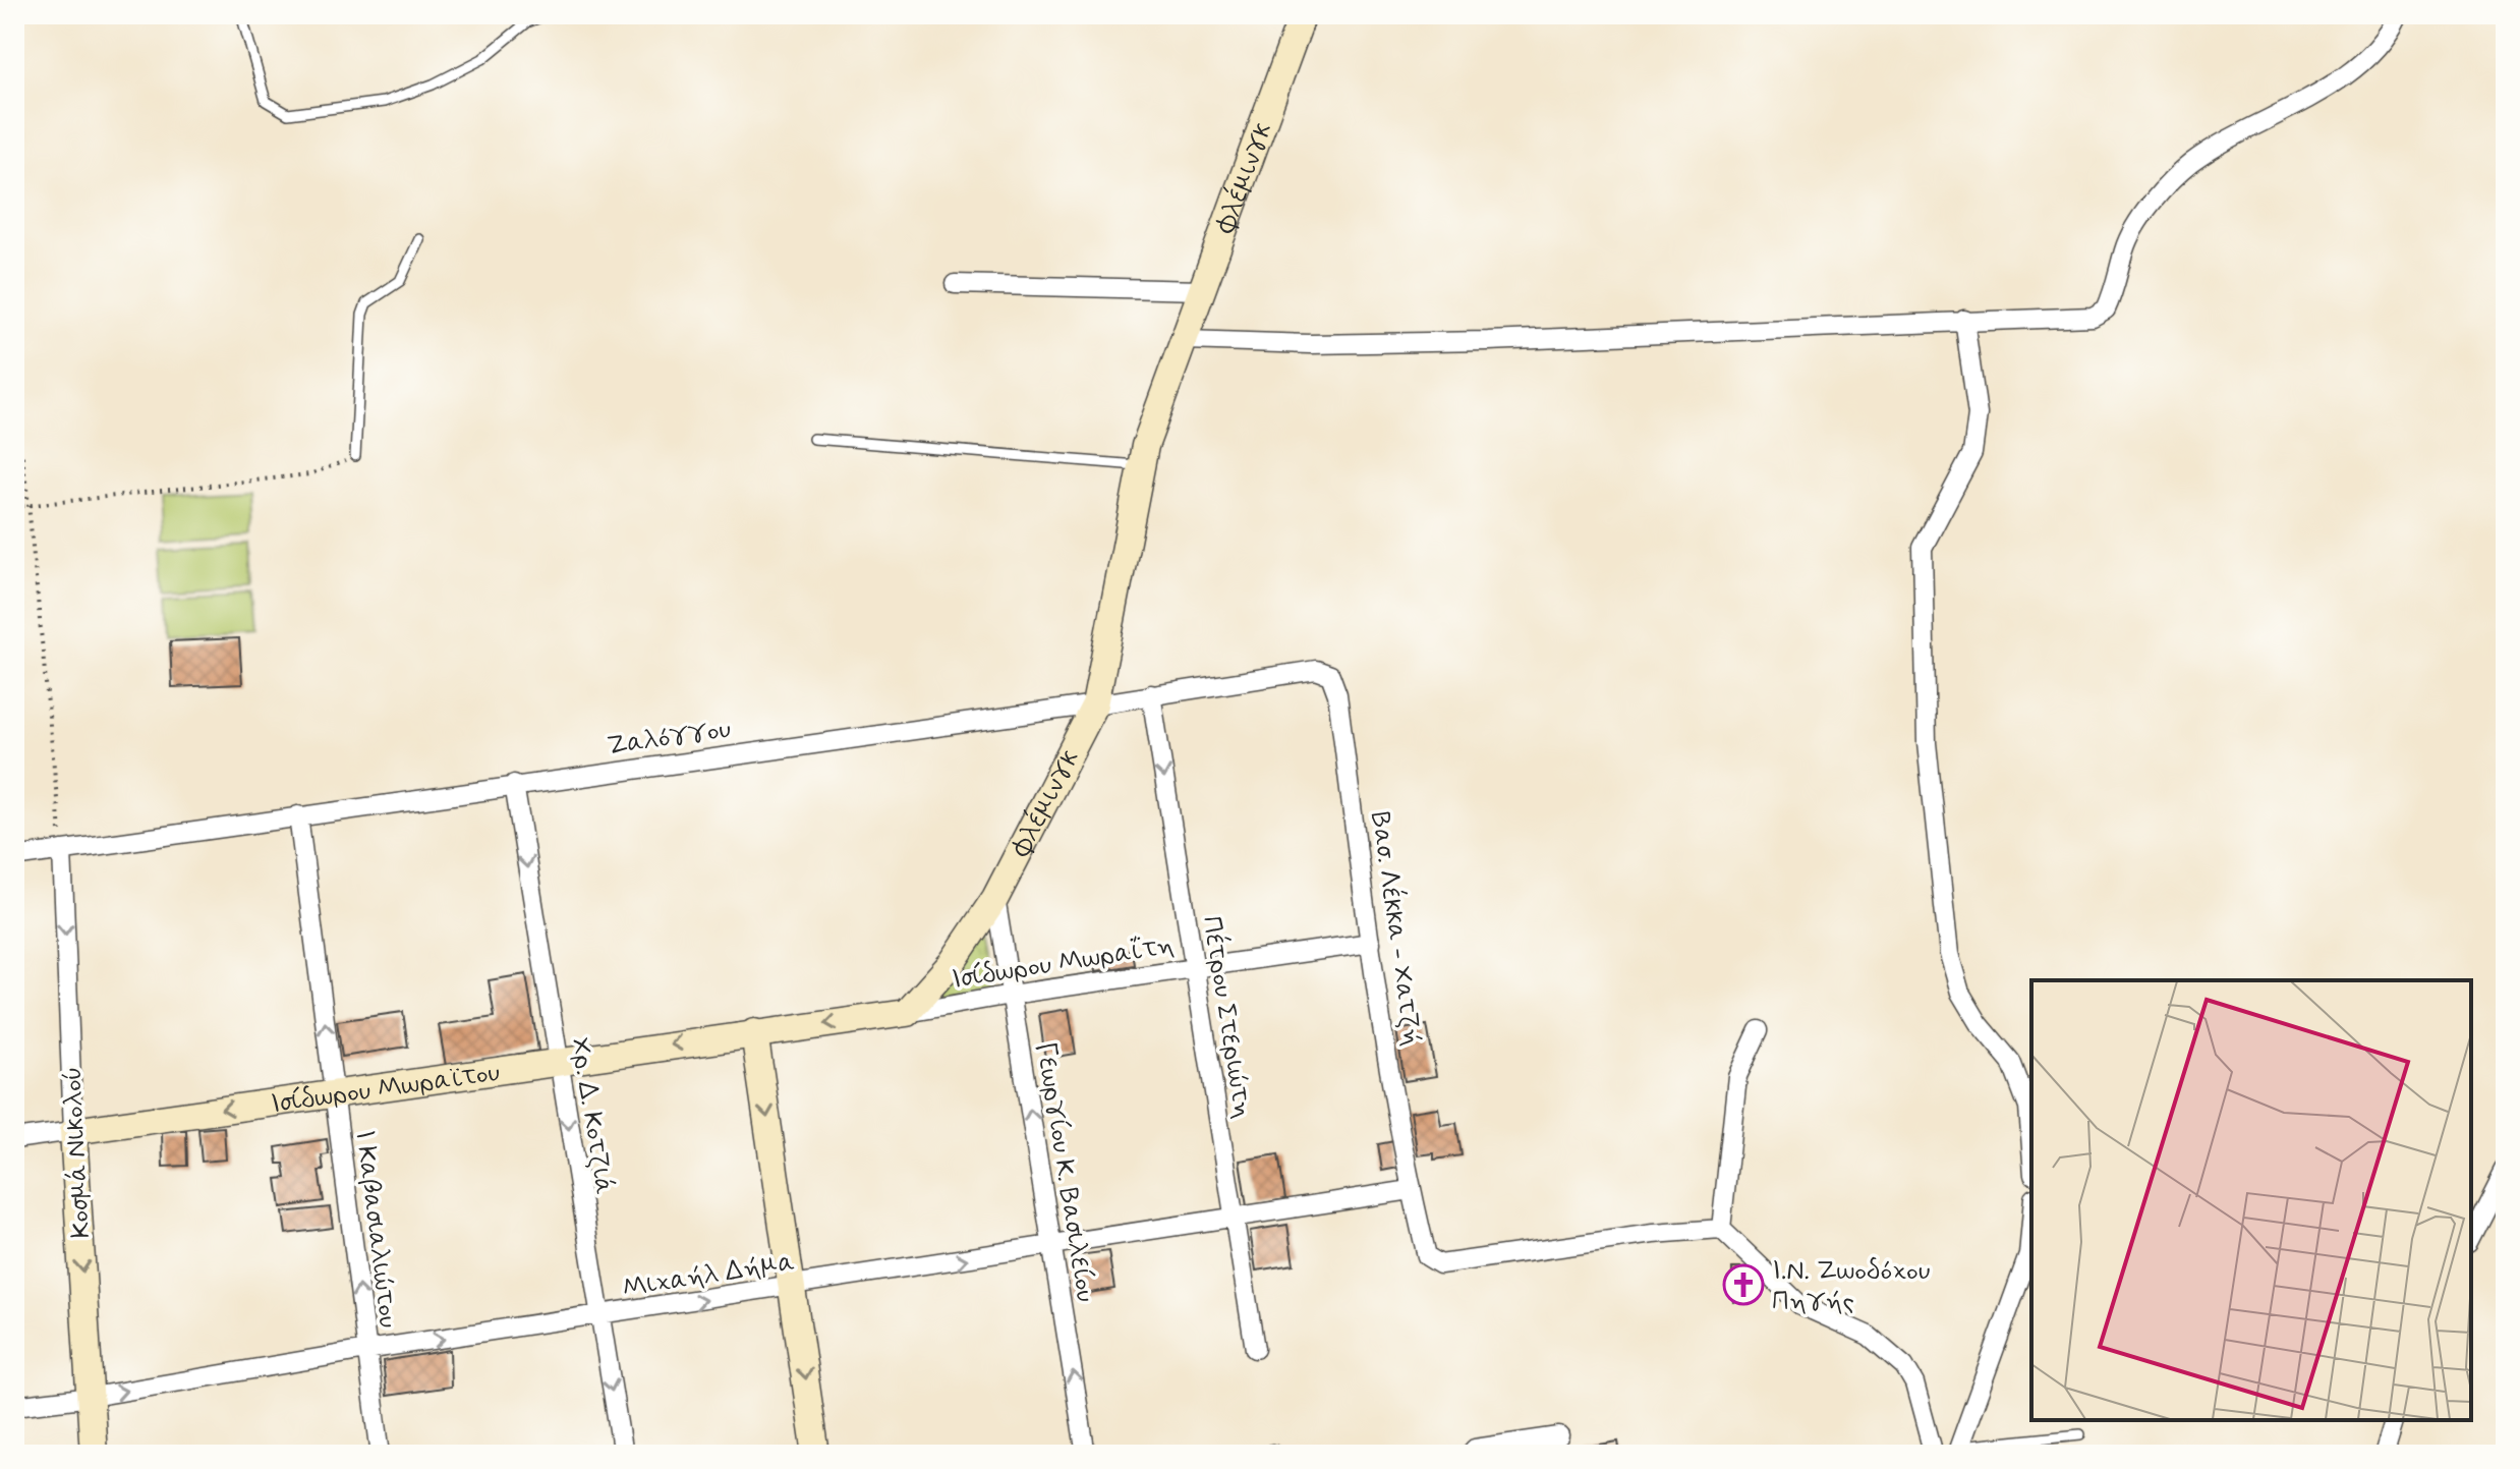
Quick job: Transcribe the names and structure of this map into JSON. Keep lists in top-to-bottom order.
{
  "streets": {
    "street": [
      "Φλέμινγκ",
      "Ζαλόγγου",
      "Βασ. Λέκκα - Χατζή",
      "Ισίδωρου Μωραΐτη",
      "Πέτρου Στεριώτη",
      "Ισίδωρου Μωραϊτου",
      "Χρ. Δ. Κοτζιά",
      "Κοσμά Νικολού",
      "Γεωργίου Κ. Βασιλείου",
      "Ι Καβασιαλιώτου",
      "Μιχαήλ Δήμα"
    ]
  },
  "crossings": [
    ["Φλέμινγκ", "Ζαλόγγου"],
    ["Φλέμινγκ", "Ισίδωρου Μωραΐτη"],
    ["Φλέμινγκ", "Γεωργίου Κ. Βασιλείου"],
    ["Ζαλόγγου", "Βασ. Λέκκα - Χατζή"],
    ["Ζαλόγγου", "Πέτρου Στεριώτη"],
    ["Ζαλόγγου", "Χρ. Δ. Κοτζιά"],
    ["Ζαλόγγου", "Κοσμά Νικολού"],
    ["Ζαλόγγου", "Ι Καβασιαλιώτου"],
    ["Βασ. Λέκκα - Χατζή", "Ισίδωρου Μωραΐτη"],
    ["Βασ. Λέκκα - Χατζή", "Μιχαήλ Δήμα"],
    ["Ισίδωρου Μωραΐτη", "Πέτρου Στεριώτη"],
    ["Ισίδωρου Μωραΐτη", "Γεωργίου Κ. Βασιλείου"],
    ["Πέτρου Στεριώτη", "Μιχαήλ Δήμα"],
    ["Ισίδωρου Μωραϊτου", "Χρ. Δ. Κοτζιά"],
    ["Ισίδωρου Μωραϊτου", "Κοσμά Νικολού"],
    ["Ισίδωρου Μωραϊτου", "Ι Καβασιαλιώτου"],
    ["Χρ. Δ. Κοτζιά", "Μιχαήλ Δήμα"],
    ["Κοσμά Νικολού", "Μιχαήλ Δήμα"],
    ["Γεωργίου Κ. Βασιλείου", "Μιχαήλ Δήμα"],
    ["Ι Καβασιαλιώτου", "Μιχαήλ Δήμα"]
  ],
  "one_way": [
    "Πέτρου Στεριώτη",
    "Ισίδωρου Μωραϊτου",
    "Χρ. Δ. Κοτζιά",
    "Κοσμά Νικολού",
    "Γεωργίου Κ. Βασιλείου",
    "Ι Καβασιαλιώτου",
    "Μιχαήλ Δήμα"
  ],
  "places": {
    "church": ["Ι.Ν. Ζωοδόχου Πηγής"]
  }
}
